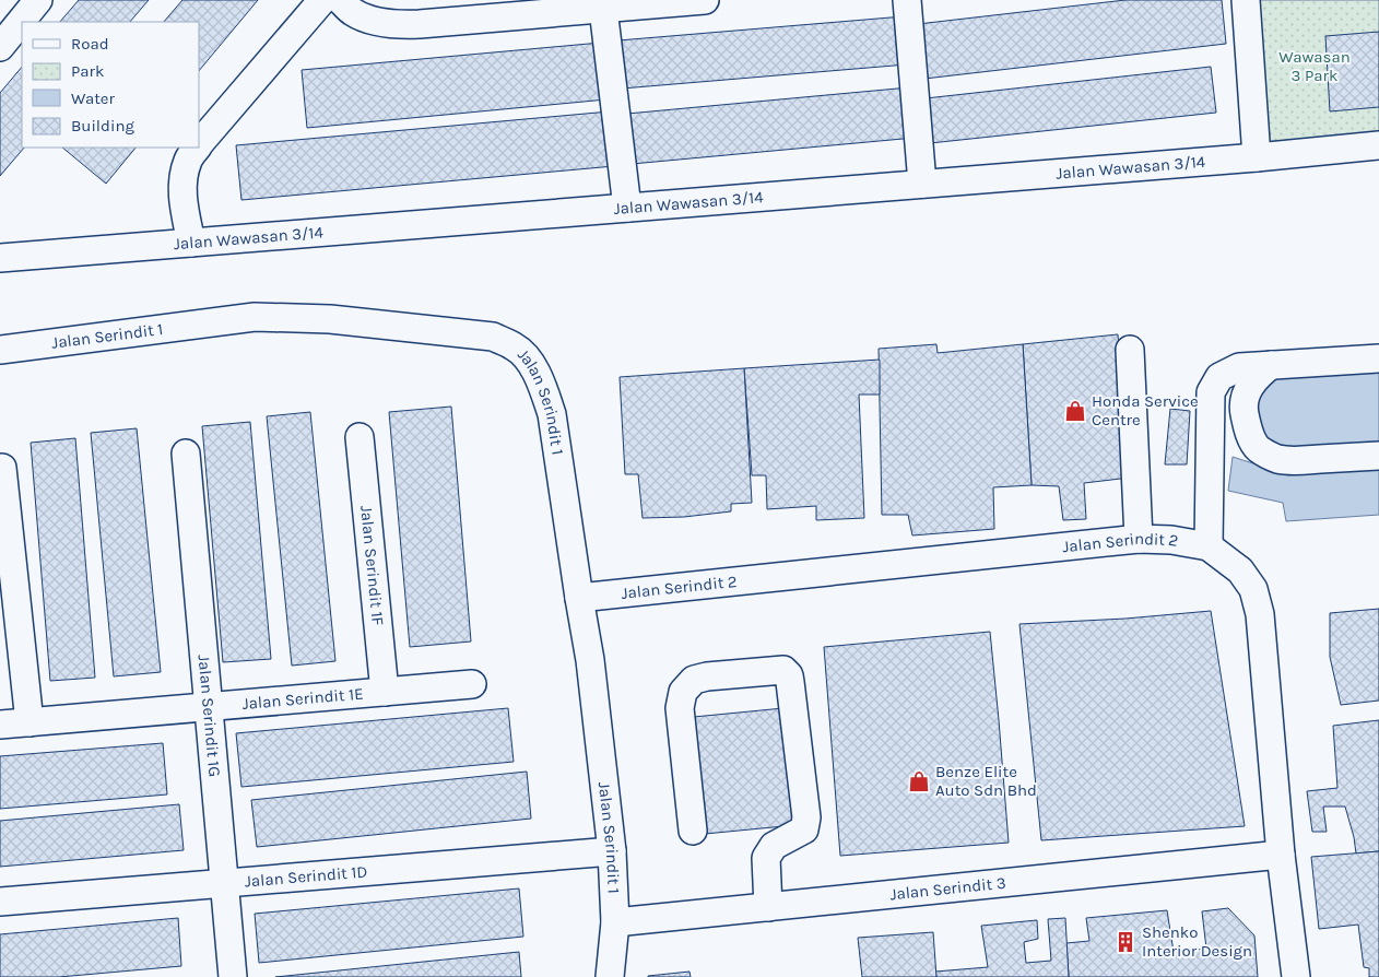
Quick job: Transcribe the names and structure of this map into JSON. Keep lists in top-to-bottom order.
{
  "streets": {
    "street": [
      "Jalan Wawasan 3/14",
      "Jalan Serindit 1",
      "Jalan Serindit 2",
      "Jalan Serindit 1F",
      "Jalan Serindit 1E",
      "Jalan Serindit 1G",
      "Jalan Serindit 1D",
      "Jalan Serindit 3"
    ]
  },
  "crossings": [
    ["Jalan Serindit 1", "Jalan Serindit 2"],
    ["Jalan Serindit 1", "Jalan Serindit 1D"],
    ["Jalan Serindit 1", "Jalan Serindit 3"],
    ["Jalan Serindit 2", "Jalan Serindit 3"],
    ["Jalan Serindit 1F", "Jalan Serindit 1E"],
    ["Jalan Serindit 1E", "Jalan Serindit 1G"],
    ["Jalan Serindit 1G", "Jalan Serindit 1D"]
  ],
  "parks": ["Wawasan 3 Park"],
  "places": {
    "shop": ["Honda Service Centre", "Benze Elite Auto Sdn Bhd"],
    "building": ["Shenko Interior Design"]
  },
  "legend": [
    "Road",
    "Park",
    "Water",
    "Building"
  ]
}
